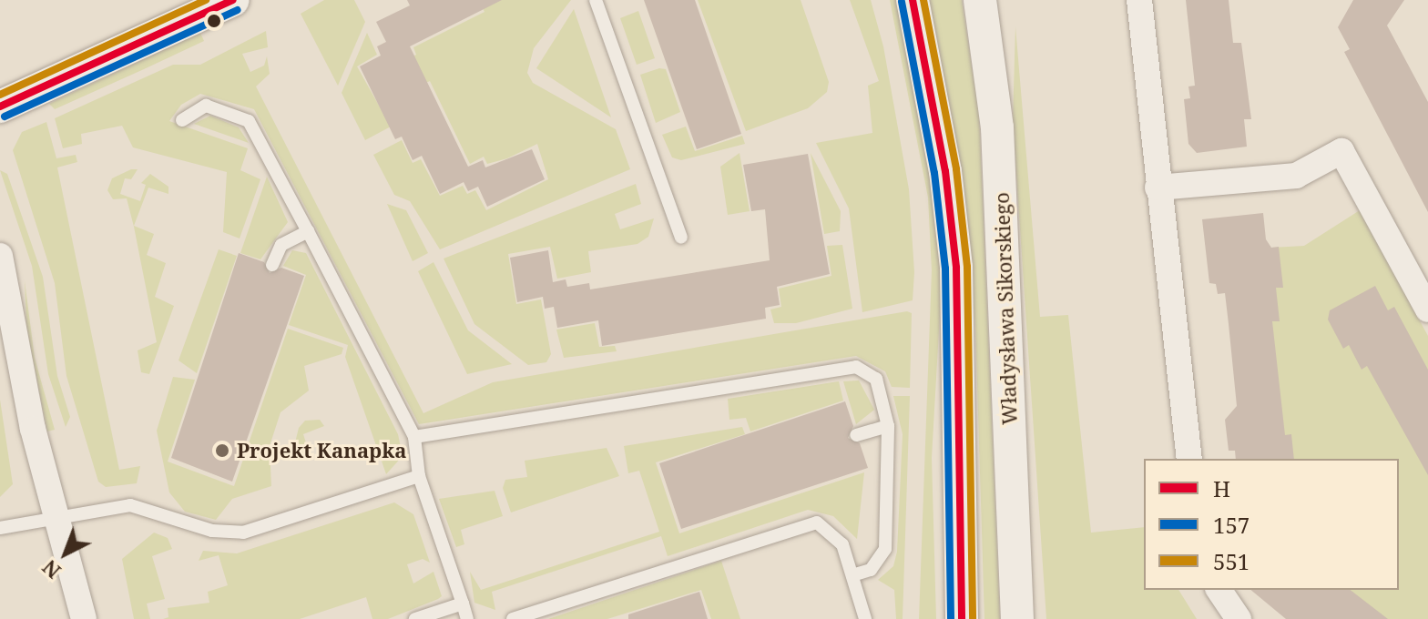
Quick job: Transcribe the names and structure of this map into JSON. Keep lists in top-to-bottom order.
{
  "streets": {
    "street": ["Władysława Sikorskiego"]
  },
  "places": ["Projekt Kanapka"],
  "lines": ["transit line H", "transit line 551", "transit line 157"],
  "legend": ["H", "157", "551"],
  "north": "bottom left"
}
